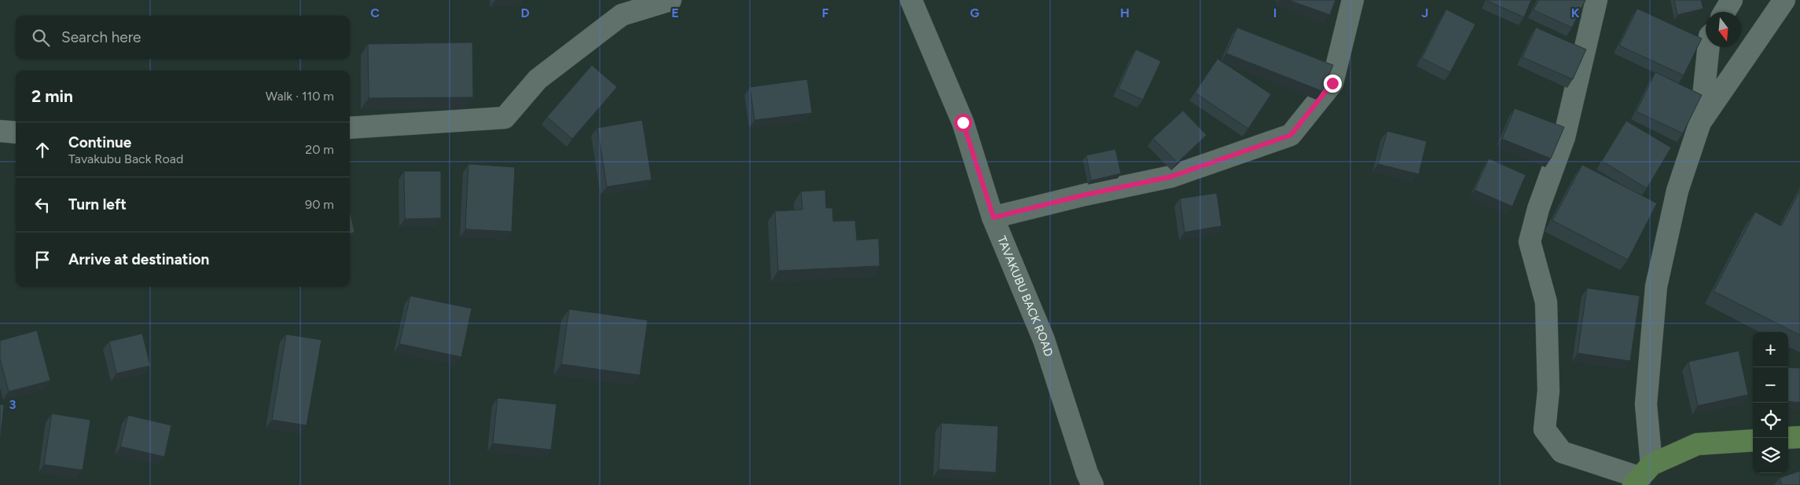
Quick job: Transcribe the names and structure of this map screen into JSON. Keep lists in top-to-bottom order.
{
  "streets": {
    "street": ["TAVAKUBU BACK ROAD"]
  },
  "north": "bottom",
  "page": {
    "search": "Search here",
    "heading": ["2 min", "Walk · 110 m"],
    "list": [
      ["Continue", "Tavakubu Back Road", "20 m"],
      ["Turn left", "90 m"],
      "Arrive at destination"
    ],
    "map_buttons": ["+", "−"]
  },
  "grid": {
    "columns": [
      "C",
      "D",
      "E",
      "F",
      "G",
      "H",
      "I",
      "J",
      "K"
    ],
    "rows": ["3"]
  }
}
